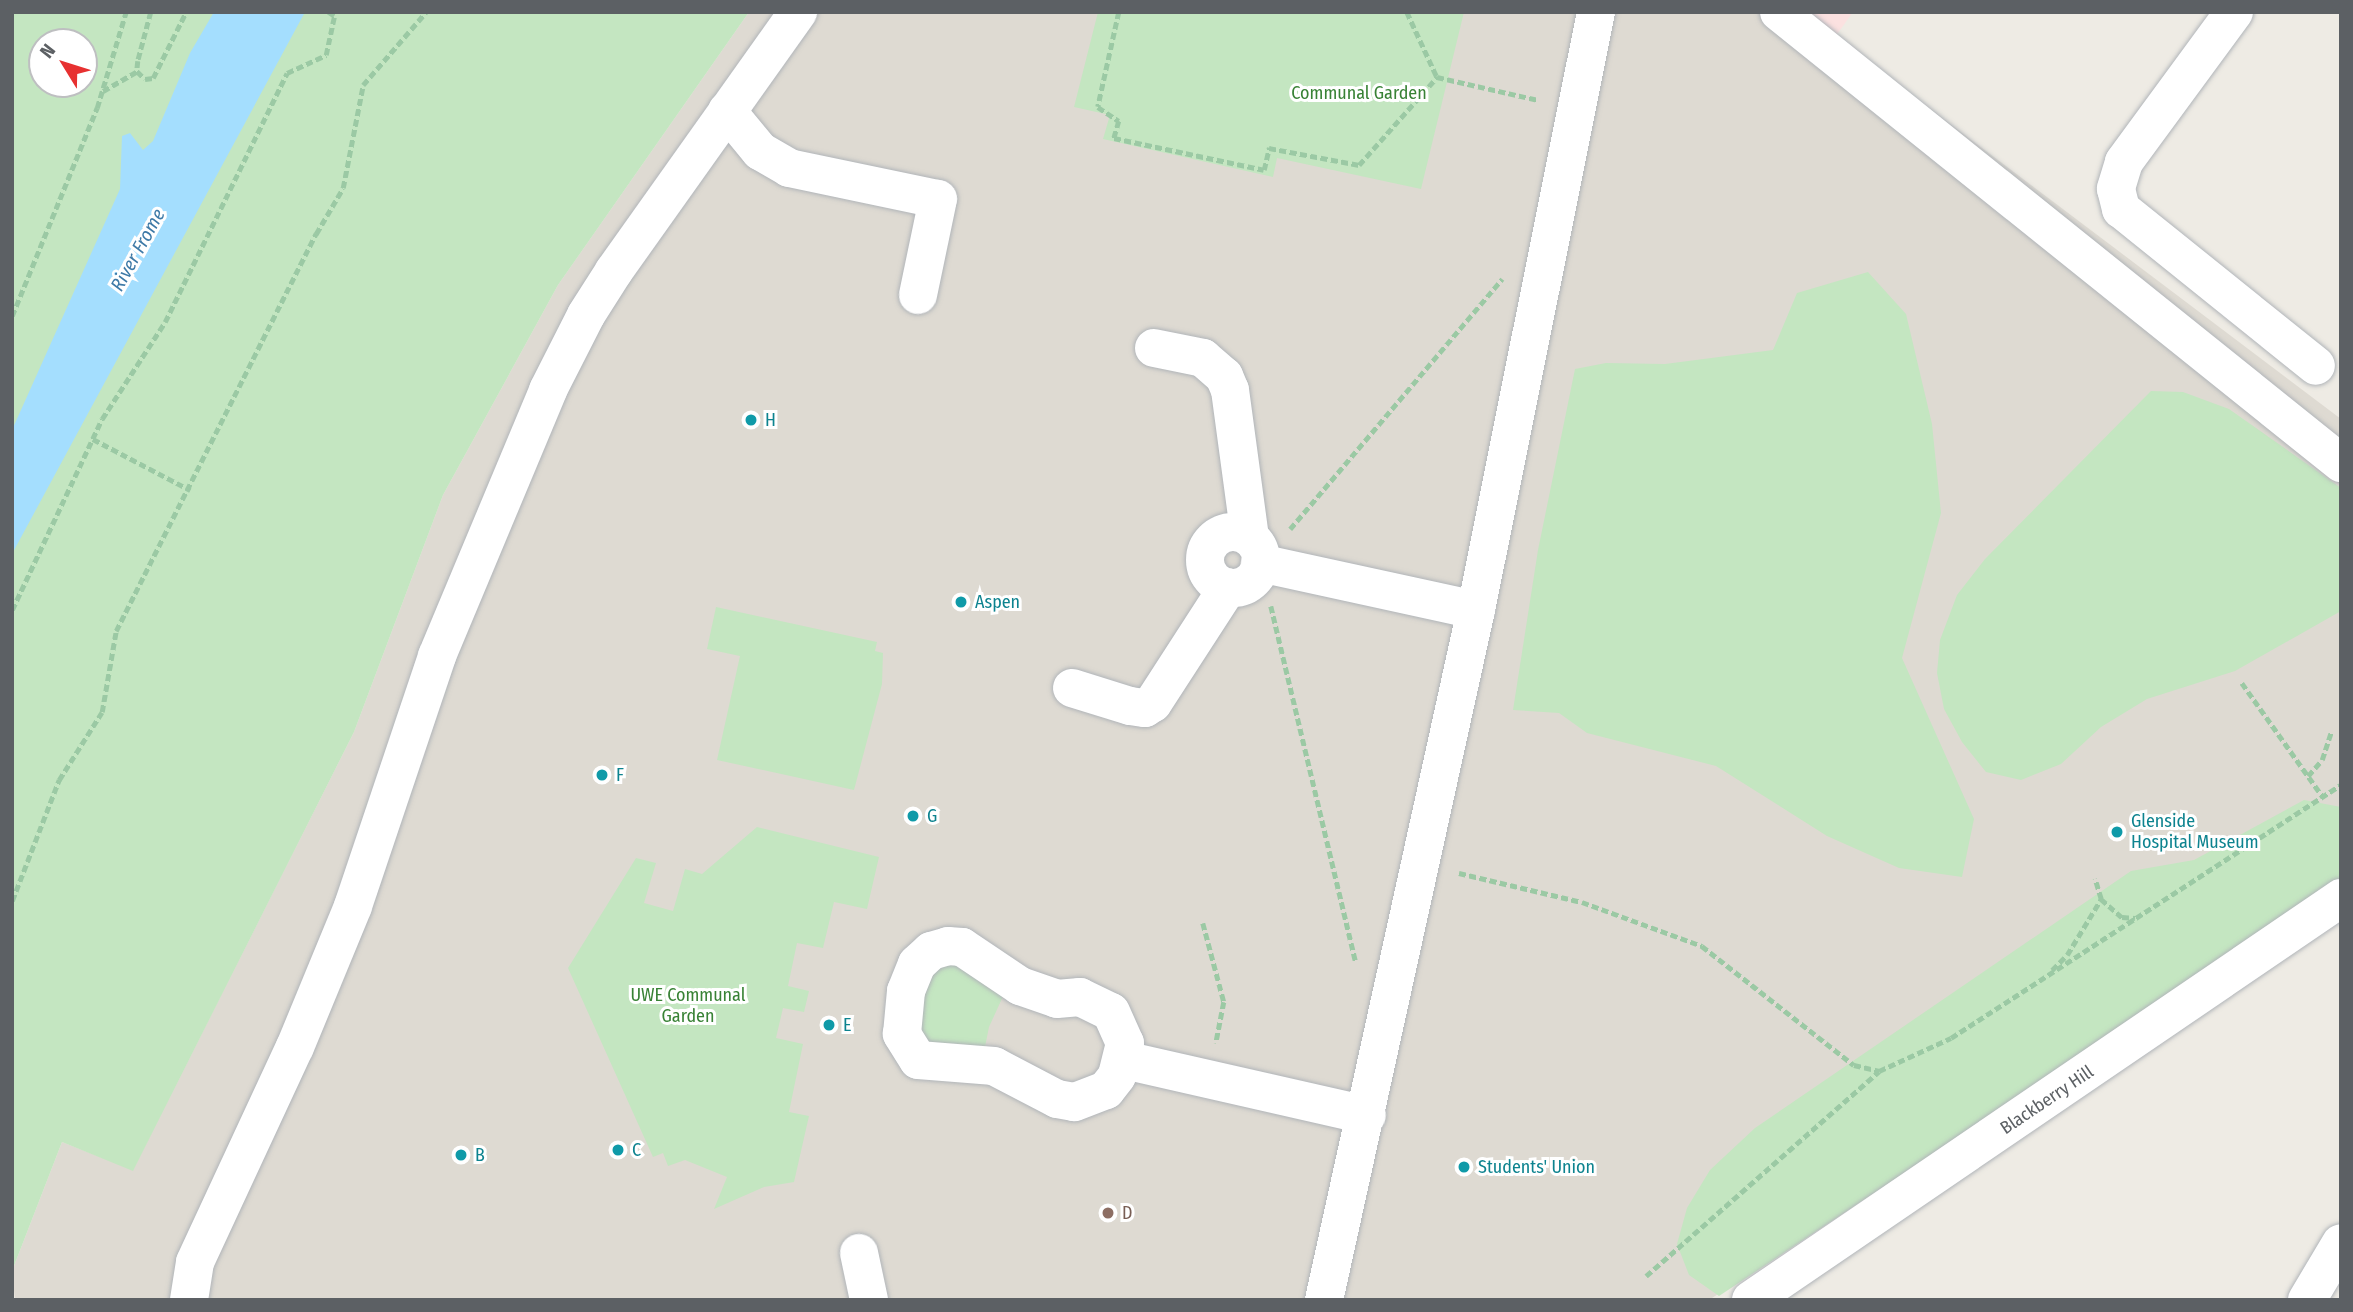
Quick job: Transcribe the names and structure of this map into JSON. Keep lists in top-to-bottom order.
{
  "streets": {
    "street": ["Blackberry Hill"]
  },
  "water": ["River Frome"],
  "parks": ["Communal Garden", "UWE Communal Garden"],
  "places": [
    "H",
    "Aspen",
    "F",
    "G",
    "Glenside Hospital Museum",
    "E",
    "C",
    "B",
    "Students' Union",
    "D"
  ],
  "north": "top left"
}
